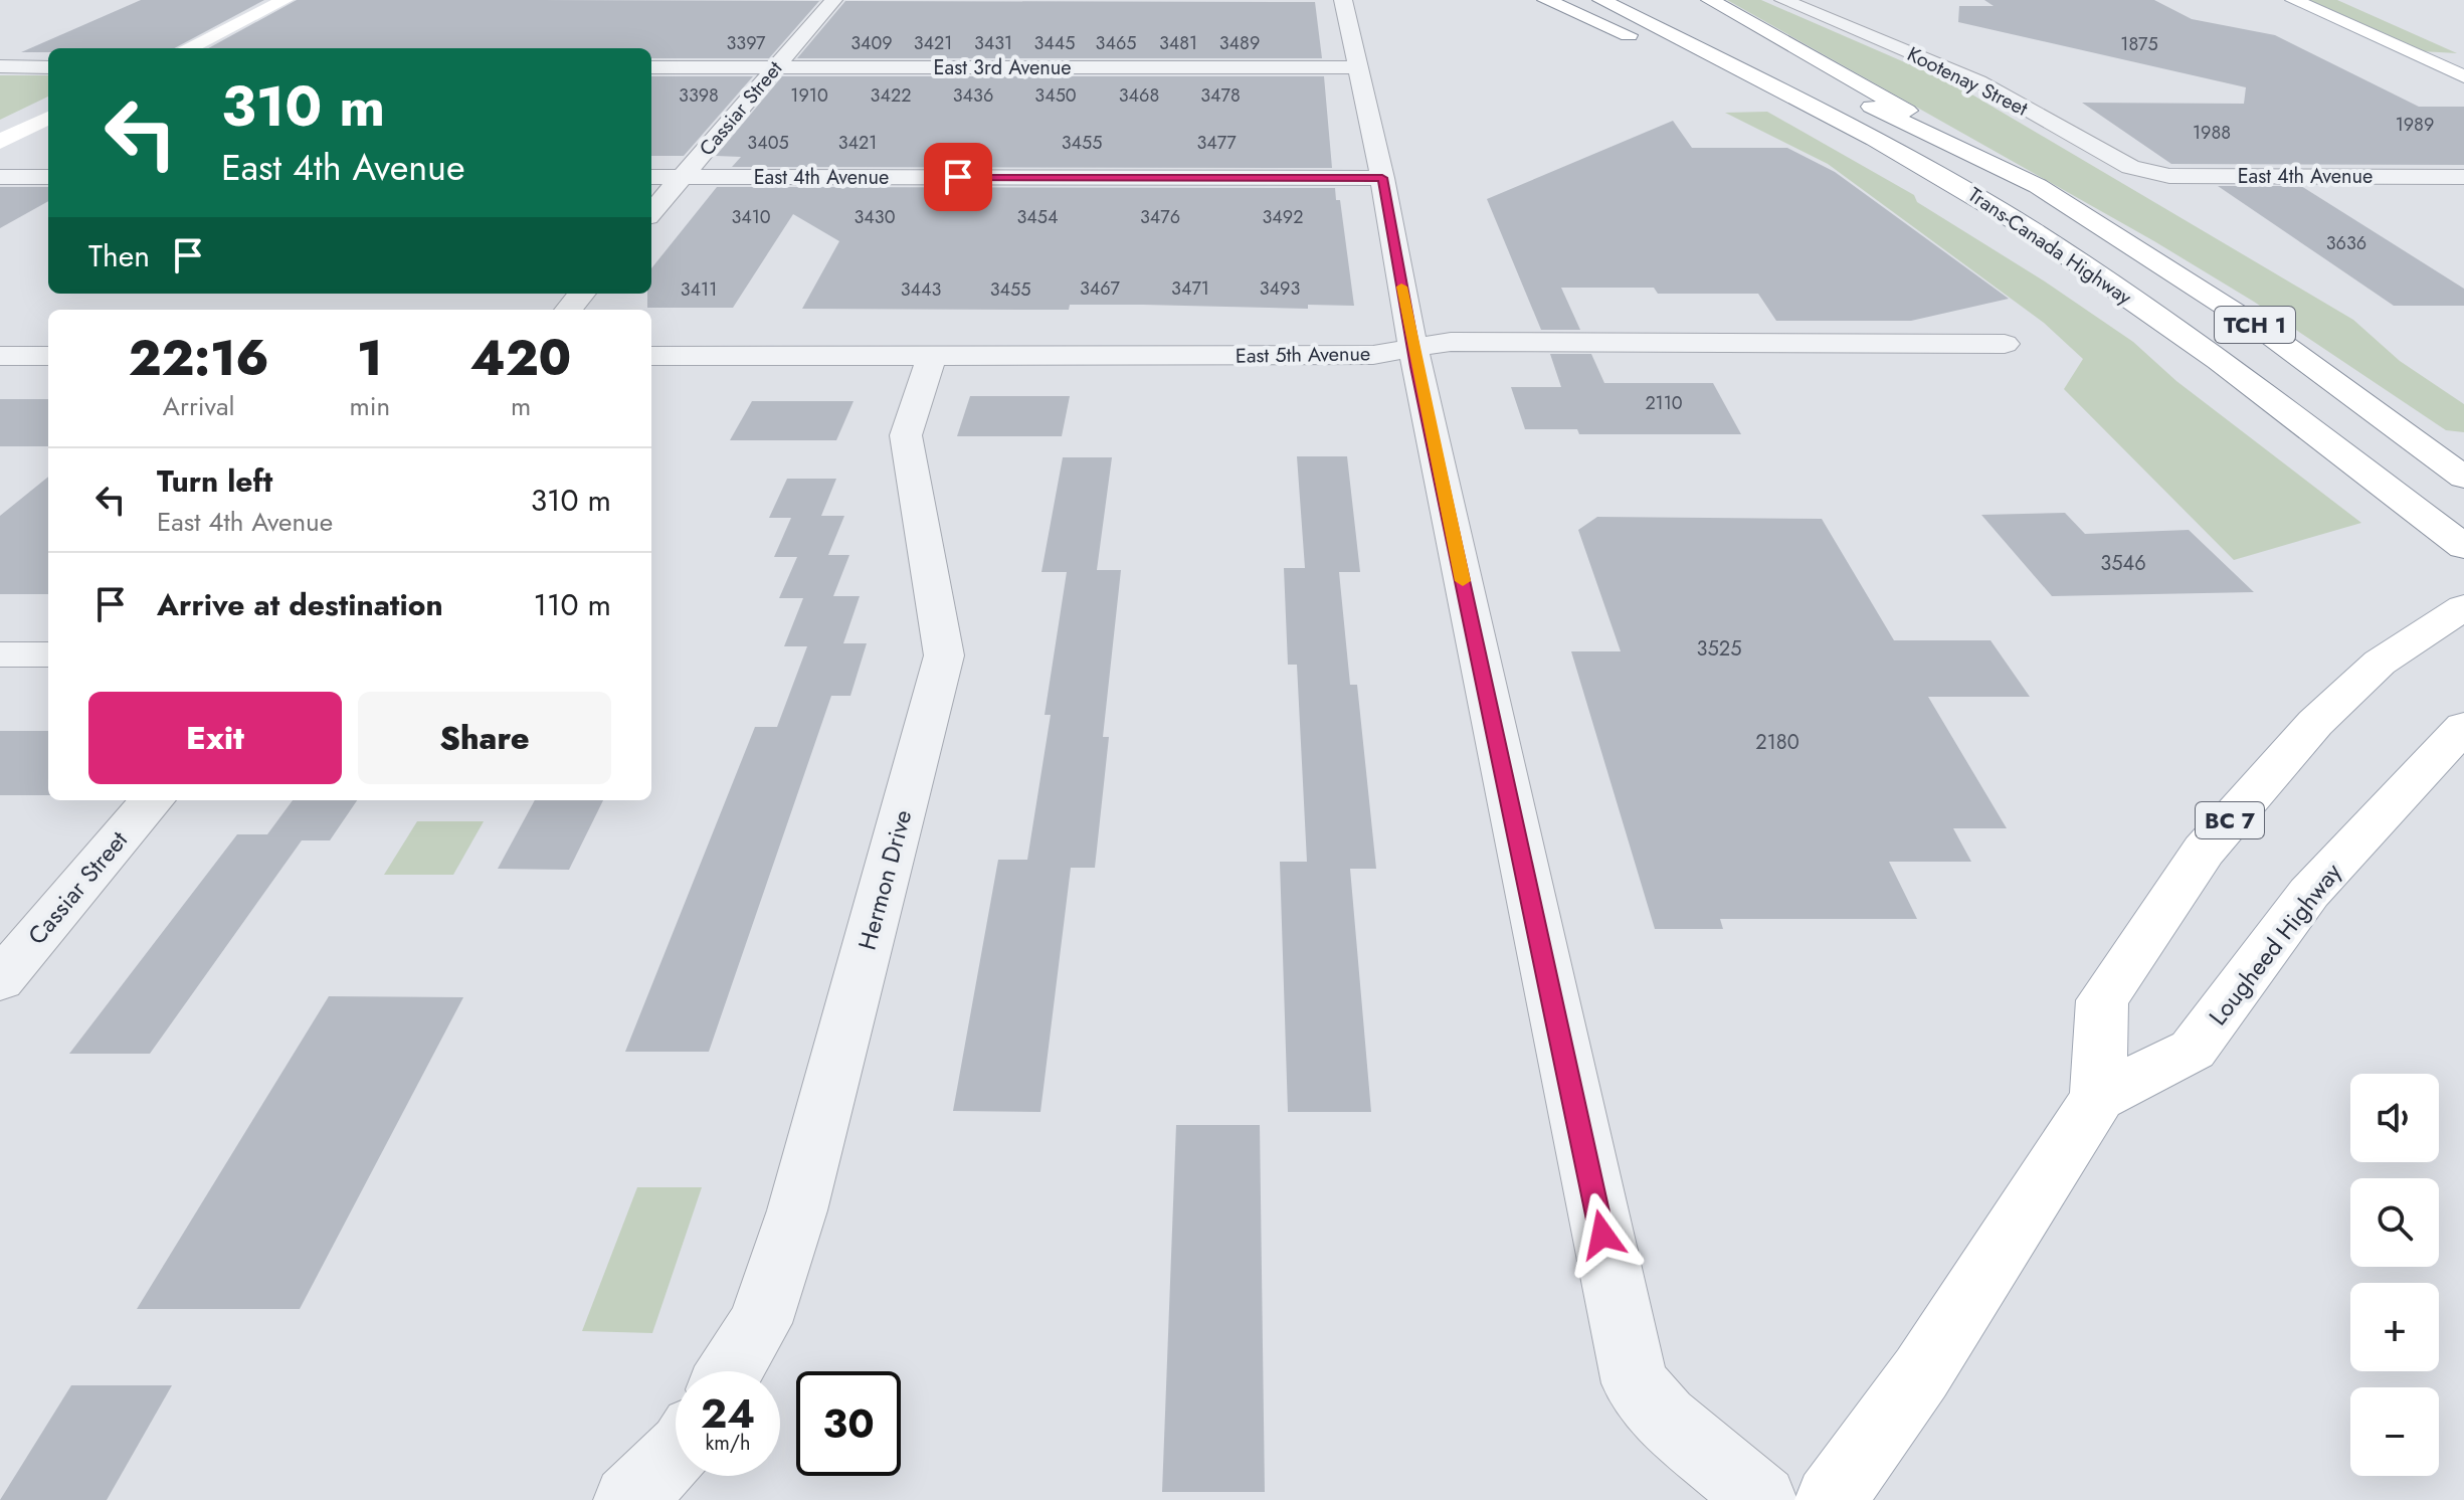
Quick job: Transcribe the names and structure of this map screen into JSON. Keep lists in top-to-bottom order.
{
  "streets": {
    "main road": [
      "Trans-Canada Highway",
      "TCH 1",
      "BC 7",
      "Lougheed Highway"
    ],
    "street": [
      "East 3rd Avenue",
      "Kootenay Street",
      "Cassiar Street",
      "East 4th Avenue",
      "East 5th Avenue",
      "Hermon Drive"
    ]
  },
  "crossings": [
    ["East 3rd Avenue", "Cassiar Street"],
    ["Kootenay Street", "East 4th Avenue"],
    ["Cassiar Street", "East 4th Avenue"],
    ["East 5th Avenue", "Hermon Drive"],
    ["BC 7", "Lougheed Highway"]
  ],
  "house_numbers": [
    "3397",
    "3409",
    "3421",
    "3431",
    "3445",
    "3465",
    "3481",
    "3489",
    "1875",
    "3398",
    "1910",
    "3422",
    "3436",
    "3450",
    "3468",
    "3478",
    "1989",
    "1988",
    "3405",
    "3421",
    "3455",
    "3477",
    "3410",
    "3430",
    "3454",
    "3476",
    "3492",
    "3636",
    "3467",
    "3471",
    "3493",
    "3411",
    "3443",
    "3455",
    "2110",
    "3546",
    "3525",
    "2180"
  ],
  "page": {
    "turn": ["310 m", "East 4th Avenue"],
    "then": "Then",
    "eta": [
      "22:16",
      "Arrival",
      "1",
      "min",
      "420",
      "m"
    ],
    "list": [
      {
        "name": "Turn left",
        "note": "East 4th Avenue",
        "value": "310 m"
      },
      {
        "name": "Arrive at destination",
        "value": "110 m"
      }
    ],
    "buttons": ["Exit", "Share"],
    "map_buttons": ["+", "−"],
    "speed": "24 km/h",
    "limit": "30"
  }
}
